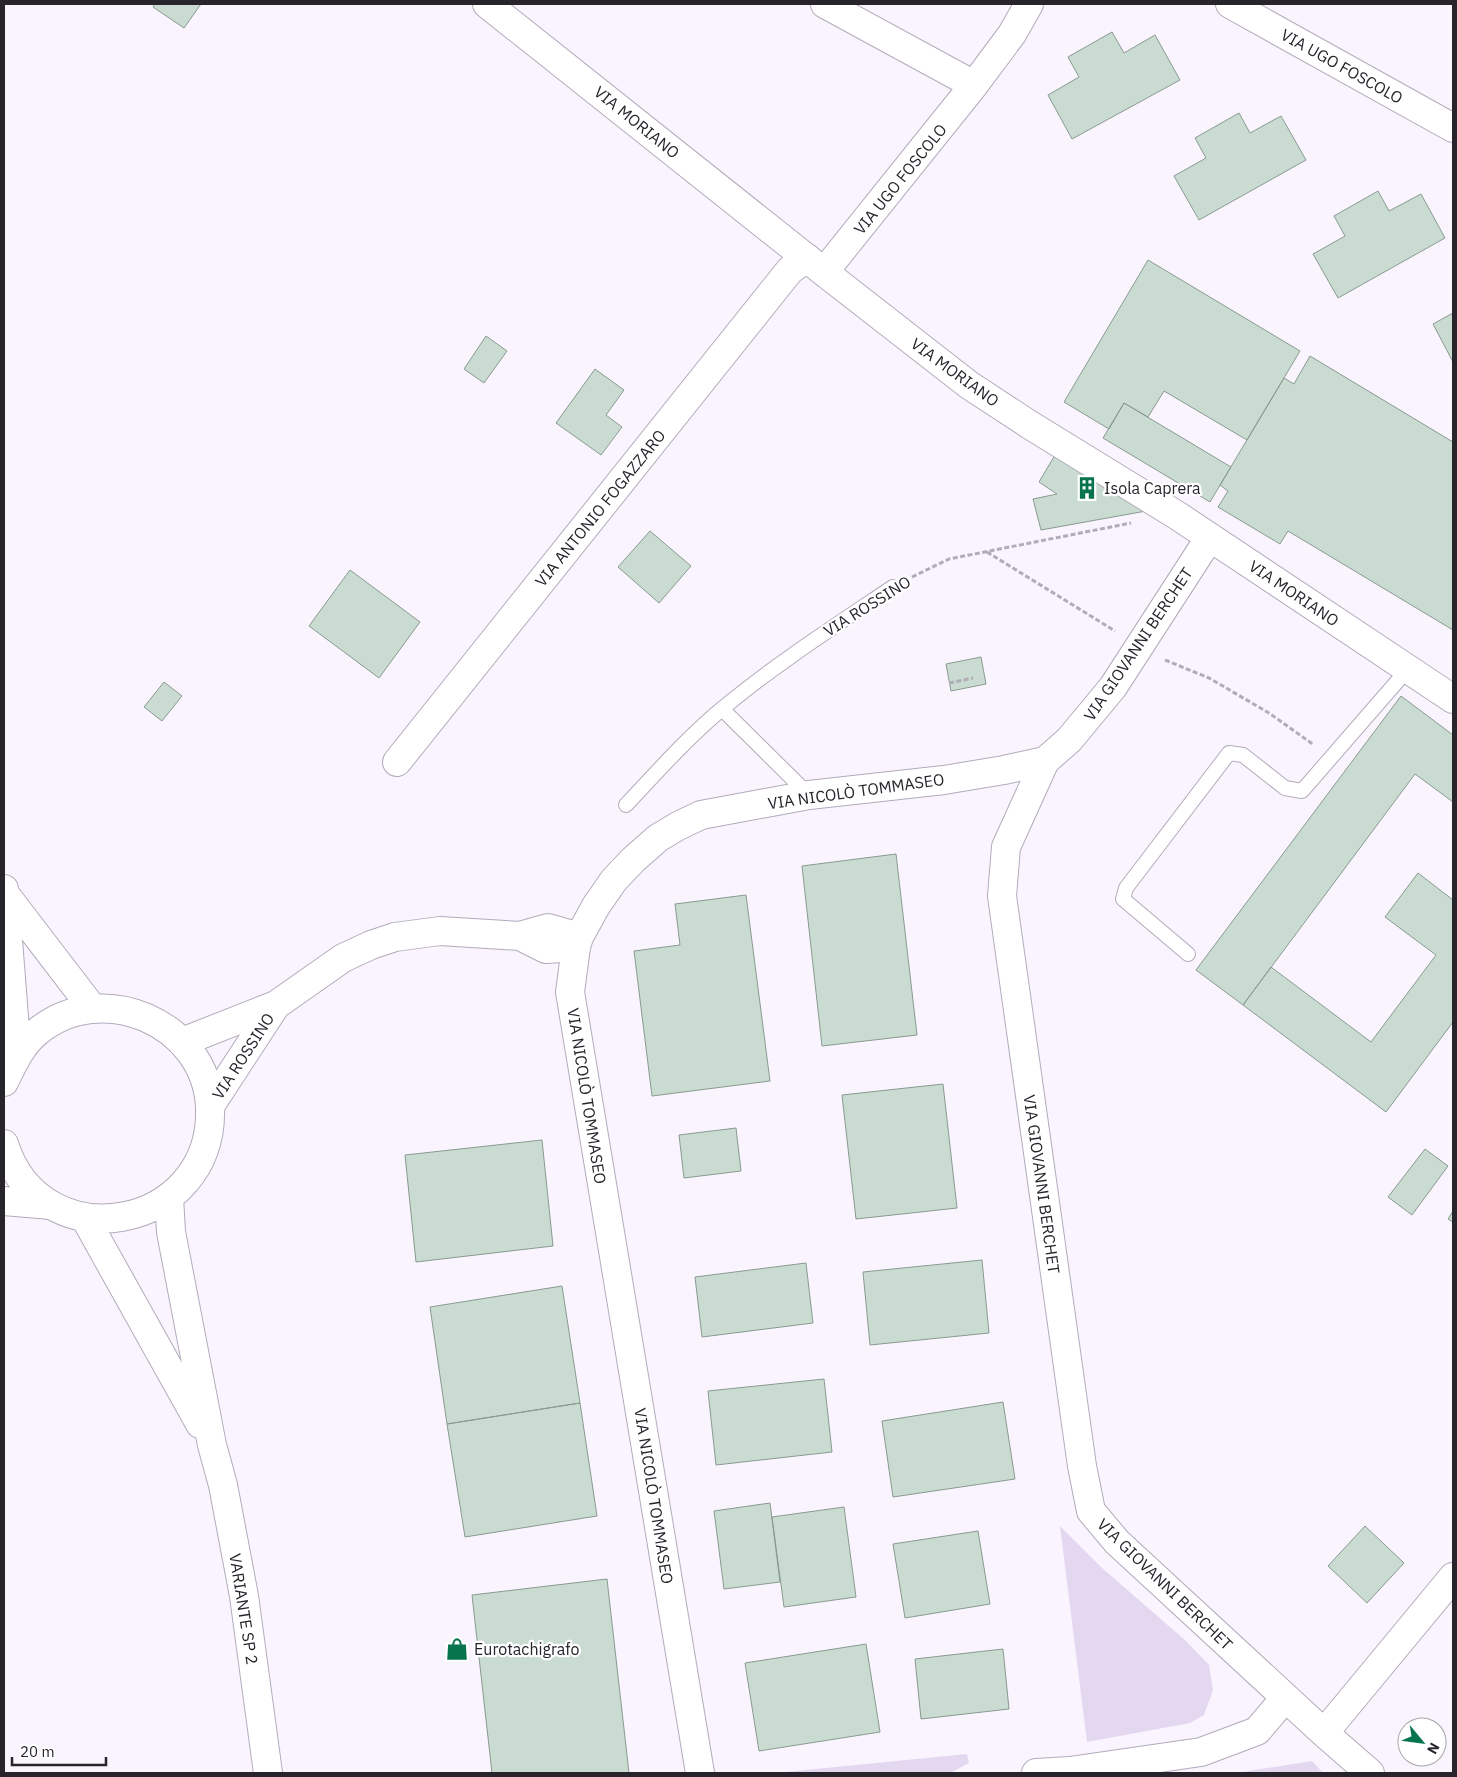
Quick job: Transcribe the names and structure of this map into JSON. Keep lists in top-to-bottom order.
{
  "streets": {
    "street": [
      "VIA UGO FOSCOLO",
      "VIA MORIANO",
      "VIA ANTONIO FOGAZZARO",
      "VIA ROSSINO",
      "VIA GIOVANNI BERCHET",
      "VIA NICOLÒ TOMMASEO",
      "VARIANTE SP 2"
    ]
  },
  "crossings": [
    ["VIA UGO FOSCOLO", "VIA MORIANO"],
    ["VIA UGO FOSCOLO", "VIA ANTONIO FOGAZZARO"],
    ["VIA MORIANO", "VIA ANTONIO FOGAZZARO"],
    ["VIA ROSSINO", "VIA NICOLÒ TOMMASEO"],
    ["VIA GIOVANNI BERCHET", "VIA NICOLÒ TOMMASEO"]
  ],
  "places": {
    "building": ["Isola Caprera"],
    "shop": ["Eurotachigrafo"]
  },
  "scale_bar": "20 m",
  "north": "bottom right"
}
